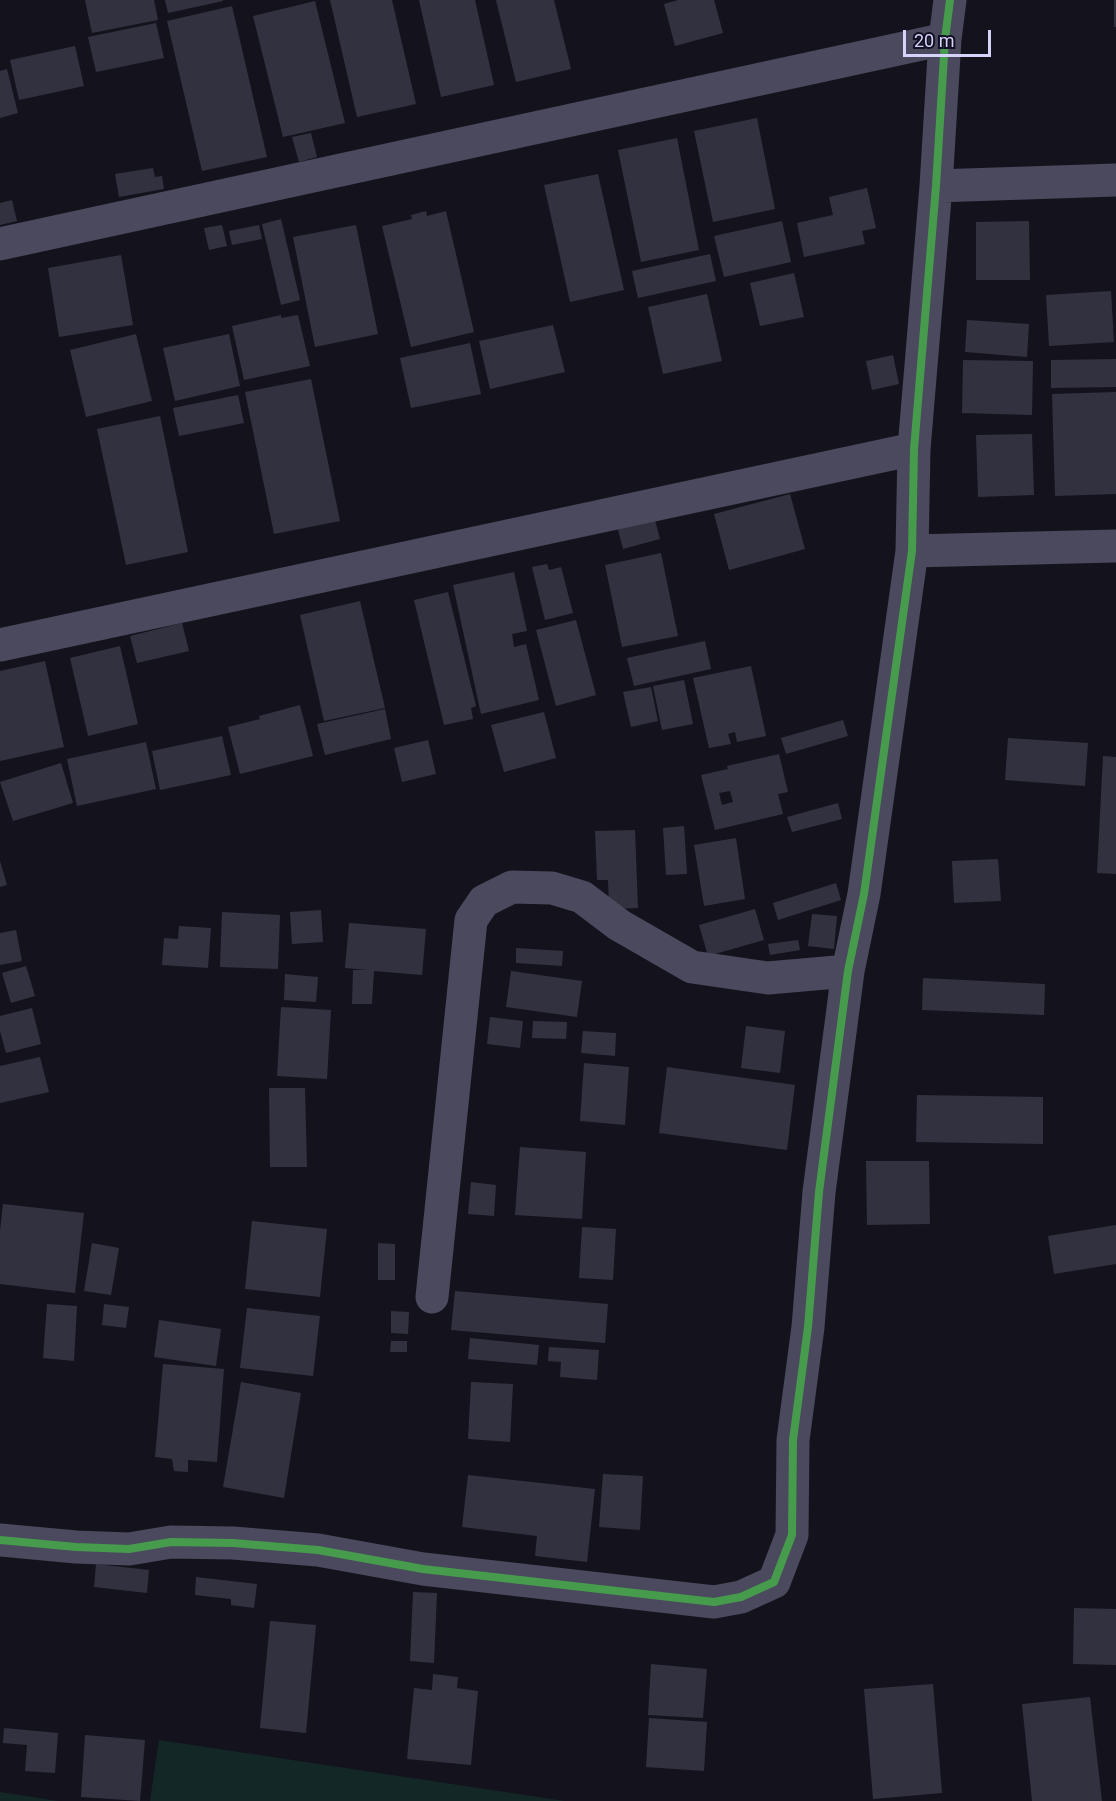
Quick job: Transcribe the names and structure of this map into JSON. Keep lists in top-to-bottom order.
{
  "scale_bar": "20 m"
}
